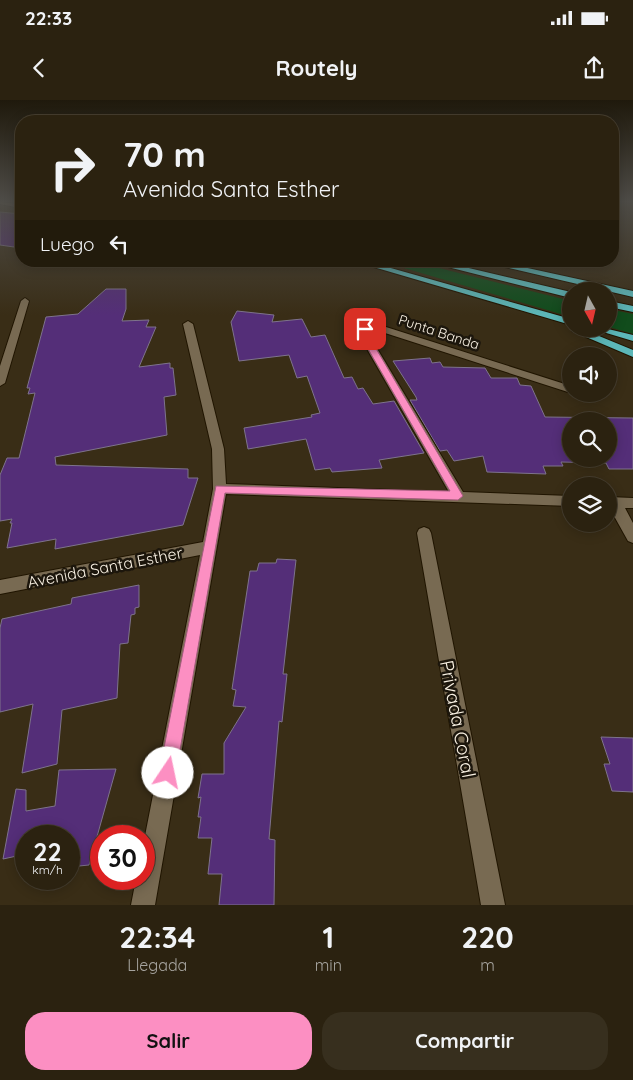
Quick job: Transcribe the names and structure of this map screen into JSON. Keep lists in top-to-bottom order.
{
  "streets": {
    "street": ["Punta Banda", "Avenida Santa Esther", "Privada Coral"]
  },
  "north": "bottom",
  "page": {
    "status": "22:33",
    "header": "Routely",
    "turn": ["70 m", "Avenida Santa Esther"],
    "then": "Luego",
    "speed": "22 km/h",
    "limit": "30",
    "eta": [
      "22:34",
      "Llegada",
      "1",
      "min",
      "220",
      "m"
    ],
    "buttons": ["Salir", "Compartir"]
  }
}
